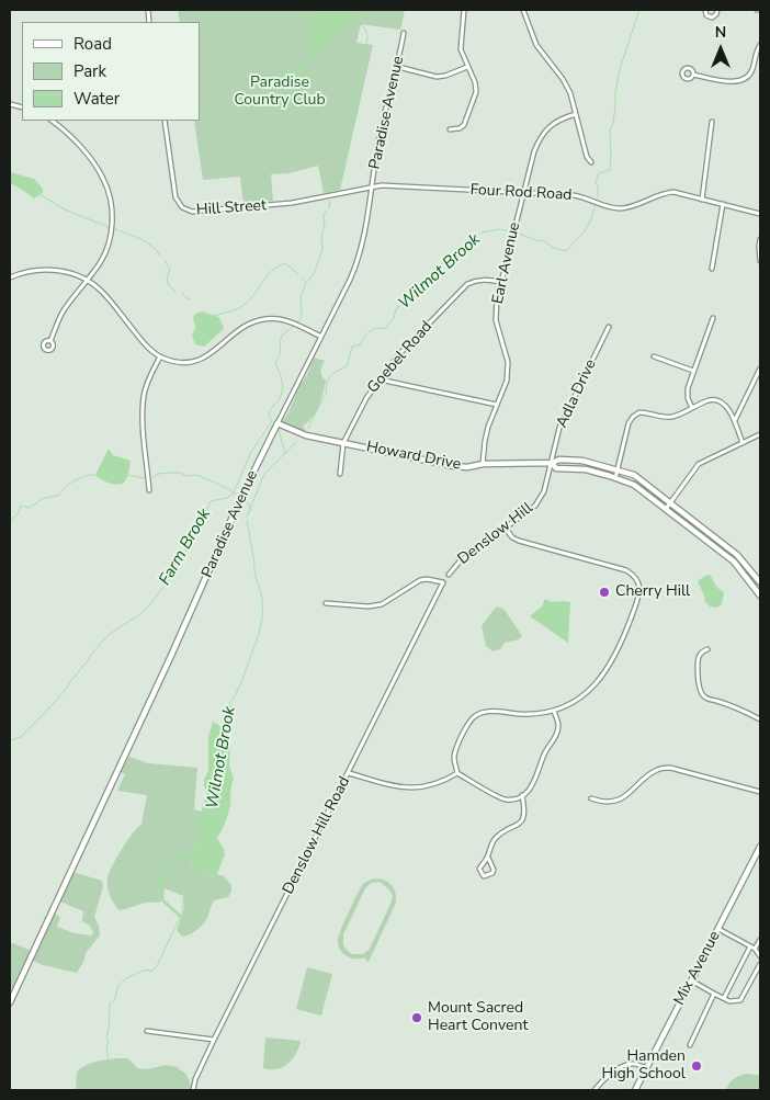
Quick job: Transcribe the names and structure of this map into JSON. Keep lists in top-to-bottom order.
{
  "streets": {
    "street": [
      "Paradise Avenue",
      "Four Rod Road",
      "Hill Street",
      "Earl Avenue",
      "Goebel Road",
      "Adla Drive",
      "Howard Drive",
      "Denslow Hill",
      "Denslow Hill Road",
      "Mix Avenue"
    ]
  },
  "crossings": [
    ["Paradise Avenue", "Four Rod Road"],
    ["Paradise Avenue", "Hill Street"],
    ["Paradise Avenue", "Howard Drive"],
    ["Four Rod Road", "Hill Street"],
    ["Four Rod Road", "Earl Avenue"],
    ["Earl Avenue", "Goebel Road"],
    ["Earl Avenue", "Howard Drive"],
    ["Goebel Road", "Howard Drive"],
    ["Adla Drive", "Howard Drive"],
    ["Adla Drive", "Denslow Hill"],
    ["Howard Drive", "Denslow Hill"]
  ],
  "water": ["Wilmot Brook", "Farm Brook"],
  "parks": ["Paradise Country Club"],
  "places": ["Cherry Hill", "Mount Sacred Heart Convent", "Hamden High School"],
  "legend": ["Road", "Park", "Water"],
  "north": "top"
}
